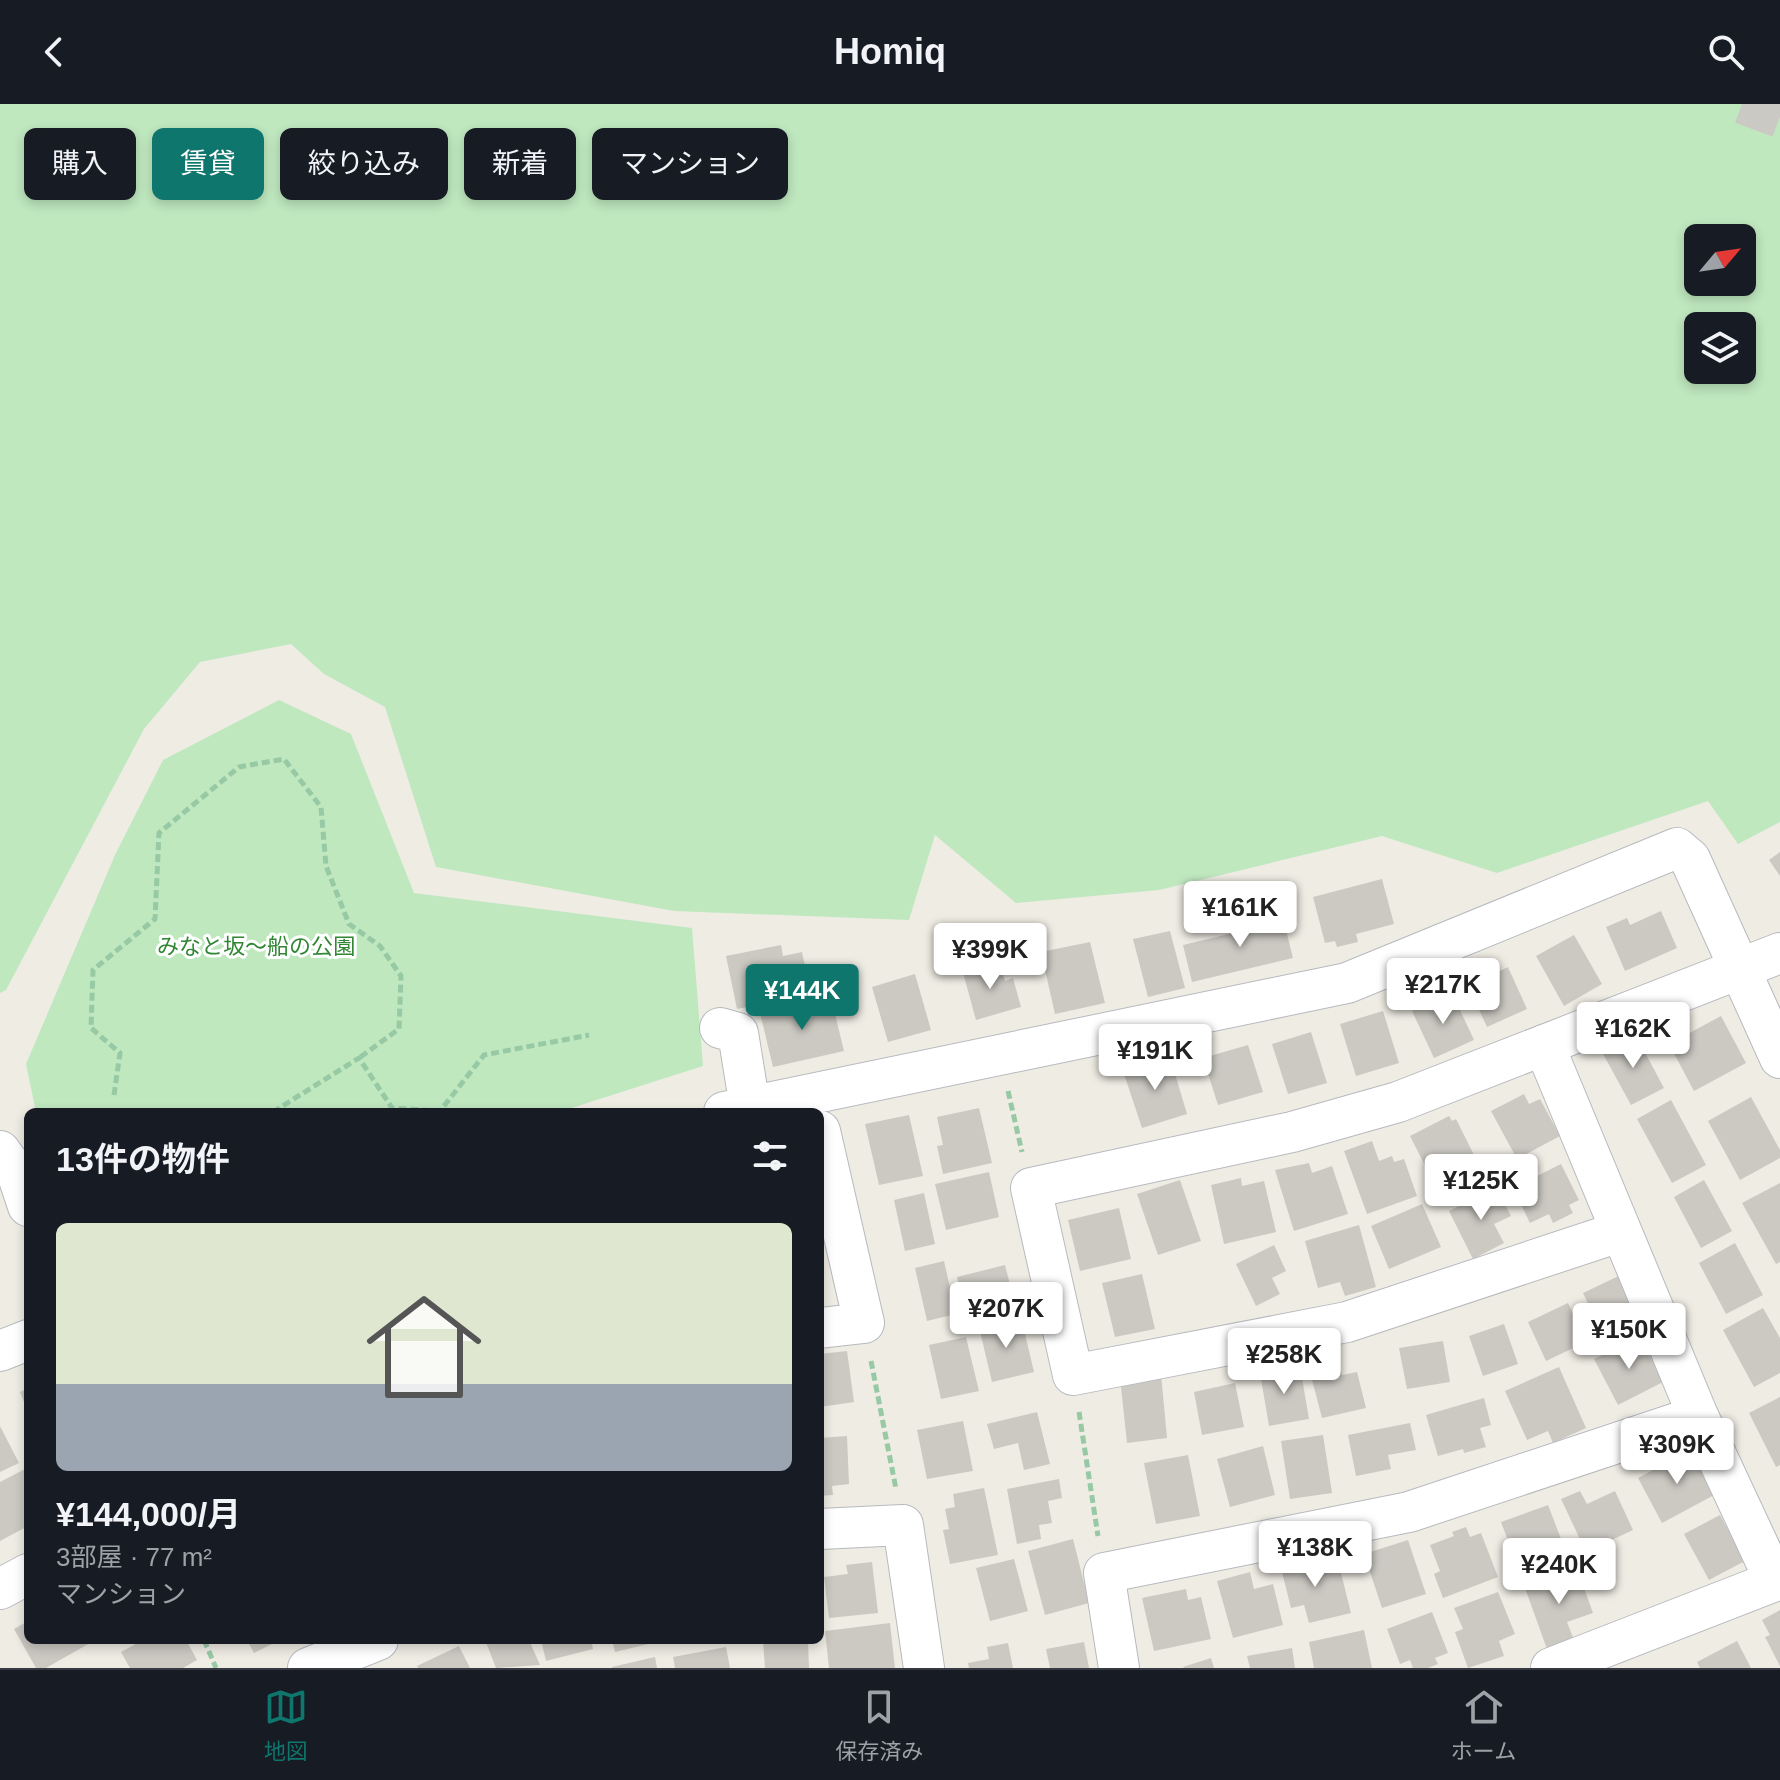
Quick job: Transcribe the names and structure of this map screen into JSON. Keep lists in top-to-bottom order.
{
  "parks": ["みなと坂〜船の公園"],
  "north": "top right",
  "page": {
    "header": "Homiq",
    "chip": [
      "購入",
      "賃貸",
      "絞り込み",
      "新着",
      "マンション"
    ],
    "price": [
      "¥161K",
      "¥399K",
      "¥217K",
      "¥144K",
      "¥162K",
      "¥191K",
      "¥125K",
      "¥207K",
      "¥150K",
      "¥258K",
      "¥309K",
      "¥138K",
      "¥240K"
    ],
    "heading": "13件の物件",
    "list": [
      {
        "name": "¥144,000/月",
        "note": "3部屋 · 77 m² · マンション"
      }
    ],
    "tabs": ["地図", "保存済み", "ホーム"]
  }
}
